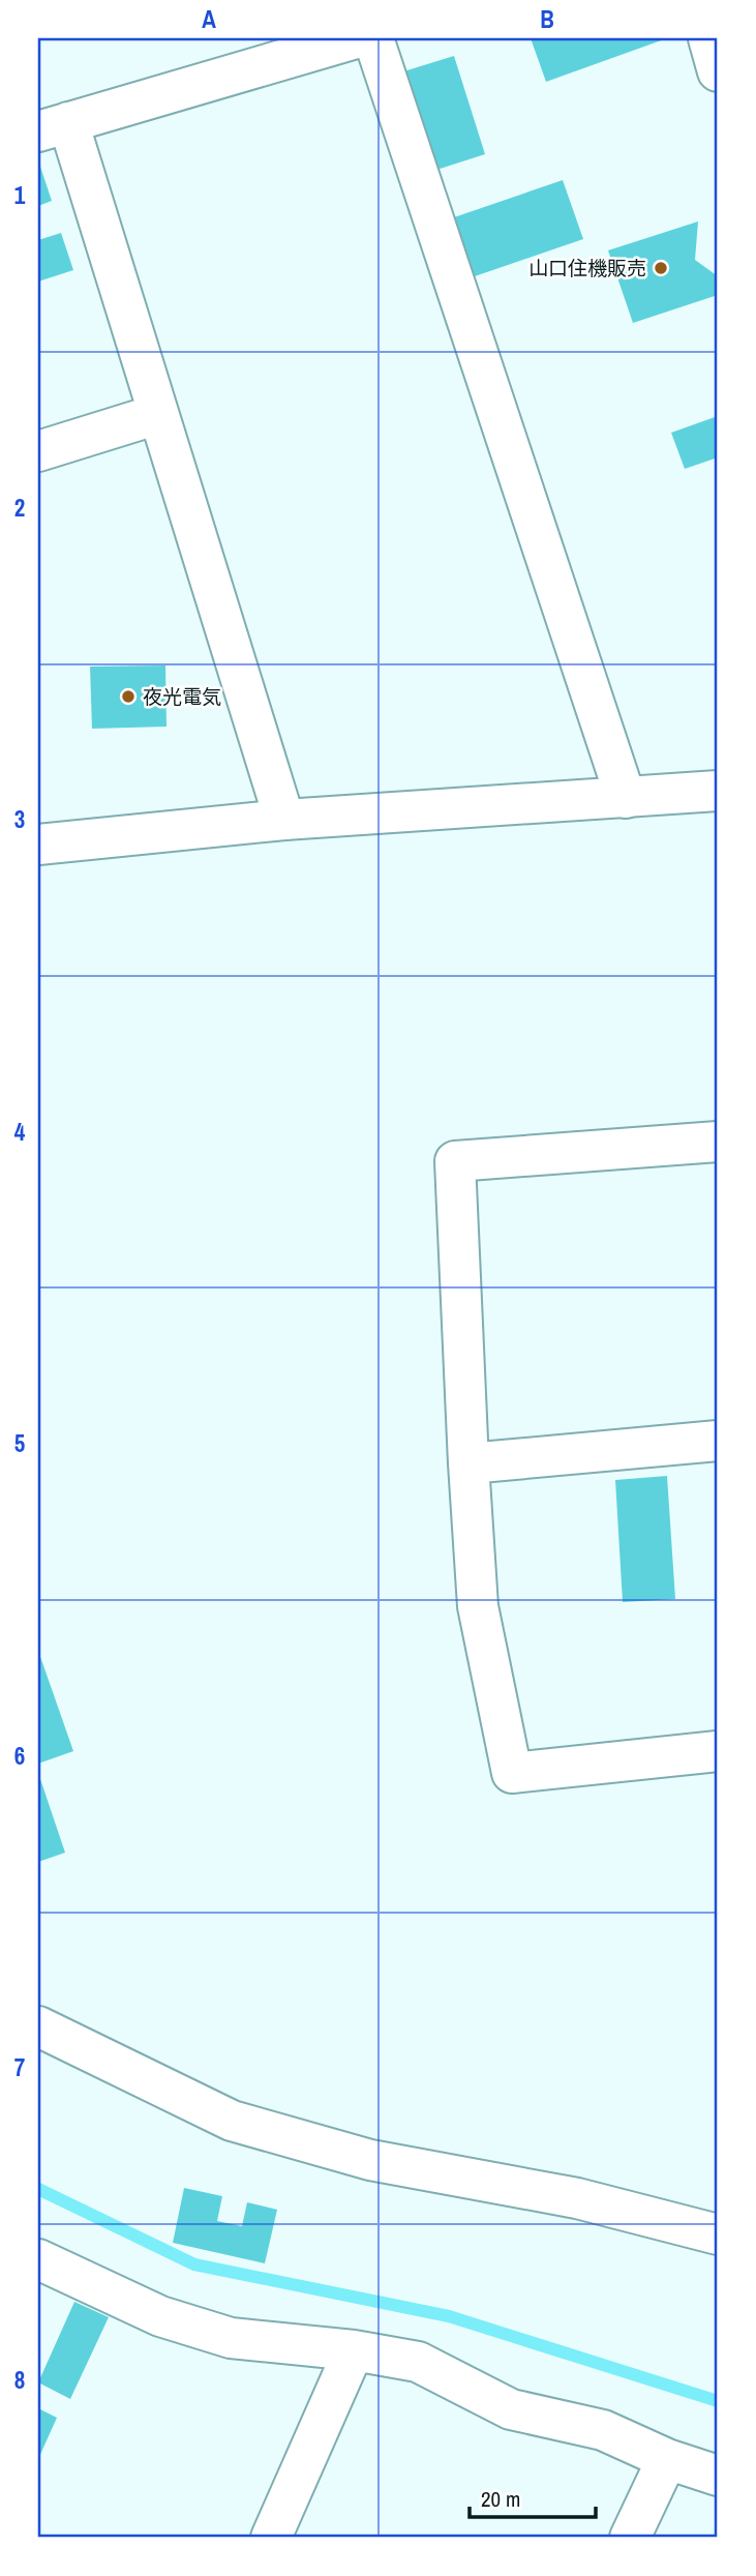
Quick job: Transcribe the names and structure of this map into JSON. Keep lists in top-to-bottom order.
{
  "places": ["山口住機販売", "夜光電気"],
  "scale_bar": "20 m",
  "grid": {
    "columns": ["A", "B"],
    "rows": [
      "1",
      "2",
      "3",
      "4",
      "5",
      "6",
      "7",
      "8"
    ]
  }
}
